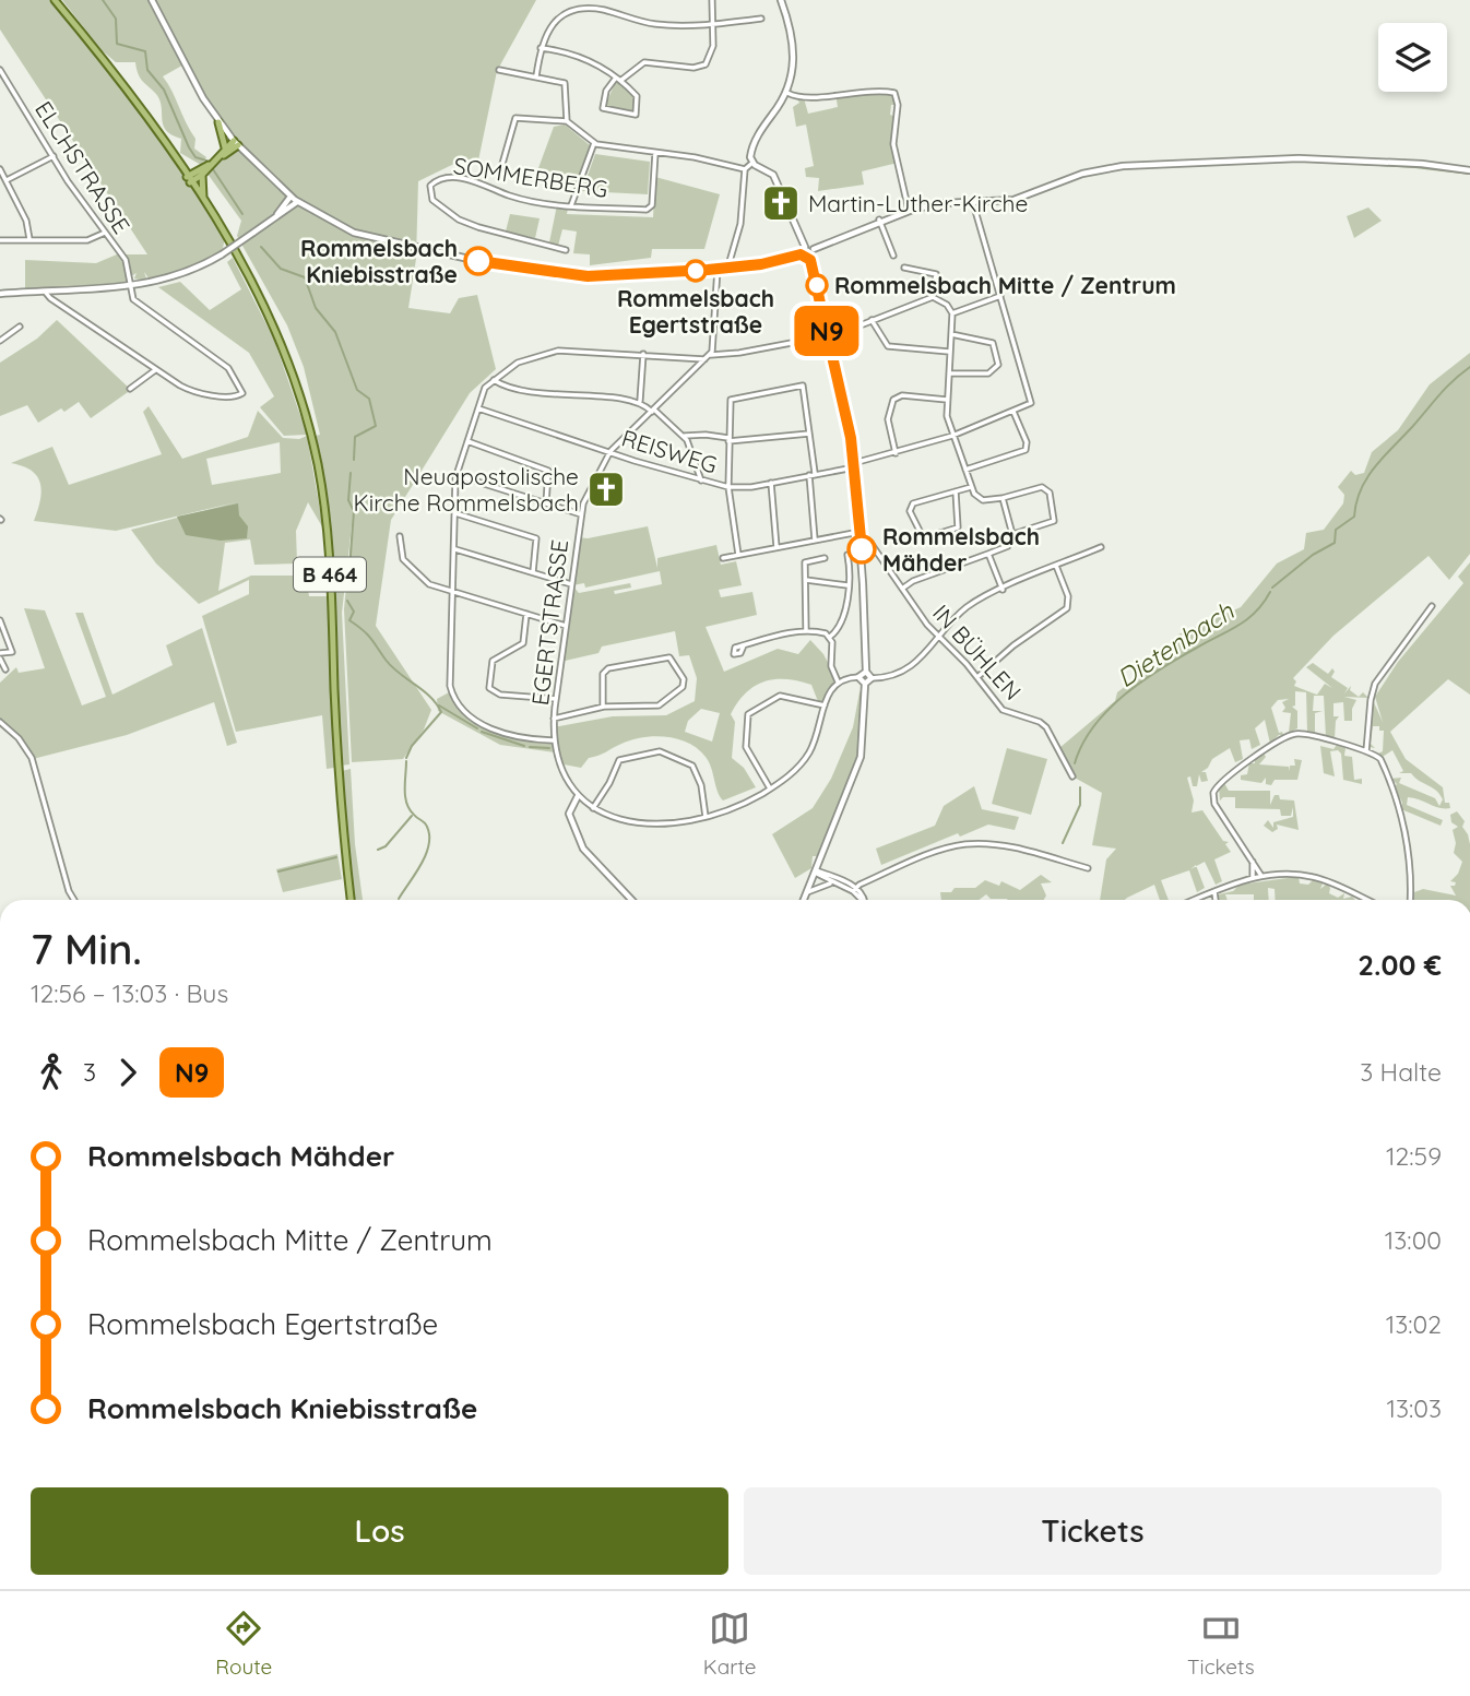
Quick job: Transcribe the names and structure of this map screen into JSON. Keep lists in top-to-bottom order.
{
  "streets": {
    "main road": ["B 464"],
    "street": [
      "ELCHSTRASSE",
      "SOMMERBERG",
      "REISWEG",
      "EGERTSTRASSE",
      "IN BÜHLEN"
    ]
  },
  "crossings": [
    ["REISWEG", "EGERTSTRASSE"]
  ],
  "water": ["Dietenbach"],
  "places": {
    "church": ["Martin-Luther-Kirche", "Neuapostolische Kirche Rommelsbach"],
    "other": [
      "Rommelsbach Kniebisstraße",
      "Rommelsbach Egertstraße",
      "Rommelsbach Mitte / Zentrum",
      "Rommelsbach Mähder"
    ]
  },
  "lines": ["bus line N9"],
  "page": {
    "on_map": "N9",
    "heading": ["7 Min.", "12:56 – 13:03 · Bus", "2.00 €"],
    "legs": ["3", "N9", "3 Halte"],
    "list": [
      {
        "name": "Rommelsbach Mähder",
        "value": "12:59"
      },
      {
        "name": "Rommelsbach Mitte / Zentrum",
        "value": "13:00"
      },
      {
        "name": "Rommelsbach Egertstraße",
        "value": "13:02"
      },
      {
        "name": "Rommelsbach Kniebisstraße",
        "value": "13:03"
      }
    ],
    "buttons": ["Los", "Tickets"],
    "tabs": ["Route", "Karte", "Tickets"]
  }
}
